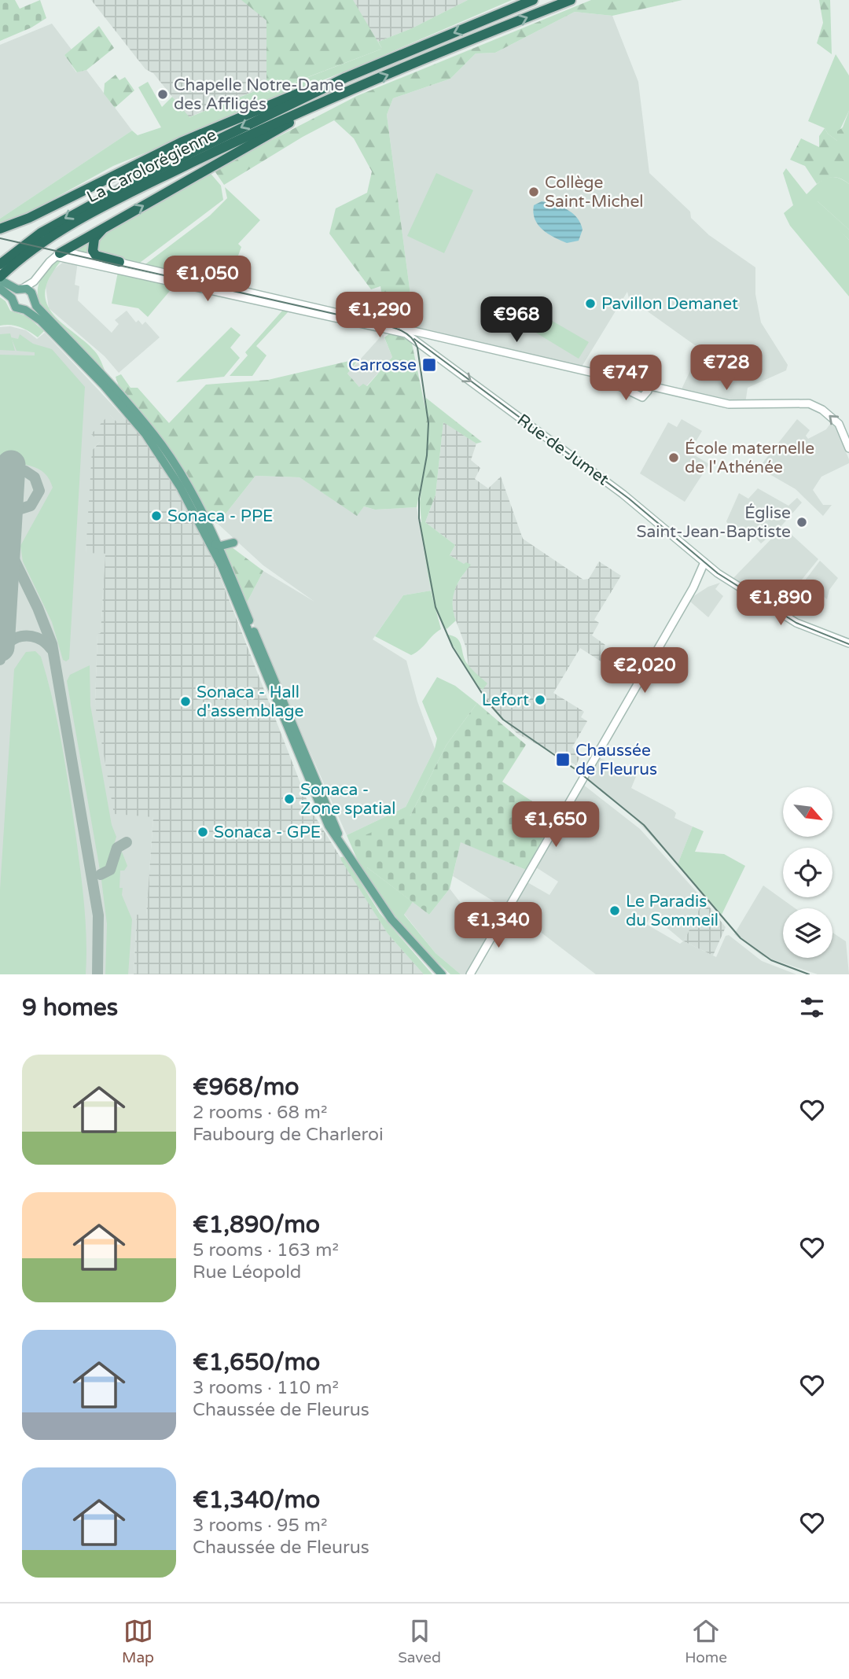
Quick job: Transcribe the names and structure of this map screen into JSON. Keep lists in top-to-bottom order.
{
  "streets": {
    "highway": ["La Carolorégienne"],
    "main road": ["Rue de Jumet"]
  },
  "places": {
    "other": [
      "Chapelle Notre-Dame des Affligés",
      "Collège Saint-Michel",
      "Pavillon Demanet",
      "École maternelle de l'Athénée",
      "Sonaca - PPE",
      "Église Saint-Jean-Baptiste",
      "Lefort",
      "Sonaca - Hall d'assemblage",
      "Sonaca - Zone spatial",
      "Sonaca - GPE",
      "Le Paradis du Sommeil"
    ],
    "transit": ["Carrosse", "Chaussée de Fleurus"]
  },
  "north": "bottom right",
  "page": {
    "price": [
      "€1,050",
      "€1,290",
      "€968",
      "€728",
      "€747",
      "€1,890",
      "€2,020",
      "€1,650",
      "€1,340"
    ],
    "heading": "9 homes",
    "list": [
      {
        "name": "€968/mo",
        "note": "2 rooms · 68 m² · Faubourg de Charleroi"
      },
      {
        "name": "€1,890/mo",
        "note": "5 rooms · 163 m² · Rue Léopold"
      },
      {
        "name": "€1,650/mo",
        "note": "3 rooms · 110 m² · Chaussée de Fleurus"
      },
      {
        "name": "€1,340/mo",
        "note": "3 rooms · 95 m² · Chaussée de Fleurus"
      }
    ],
    "tabs": ["Map", "Saved", "Home"]
  }
}
